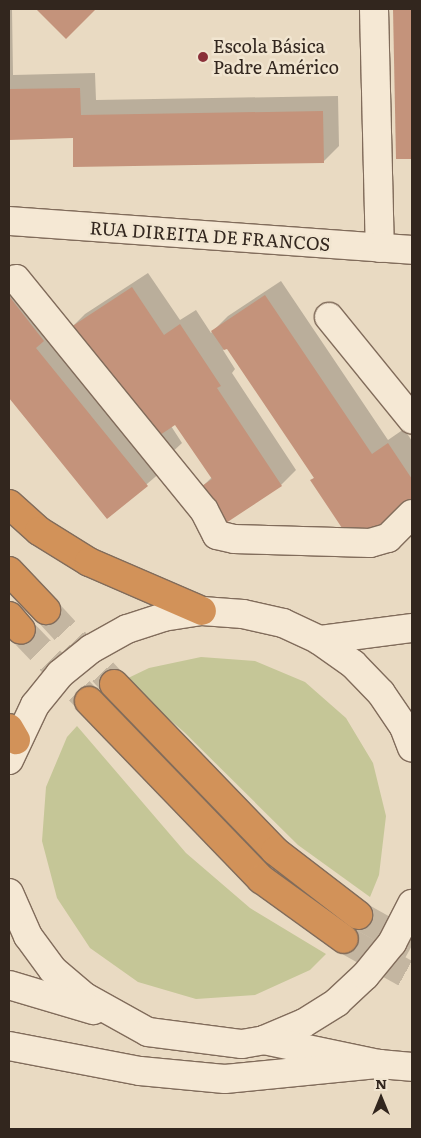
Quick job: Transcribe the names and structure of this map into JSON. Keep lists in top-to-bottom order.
{
  "streets": {
    "main road": ["RUA DIREITA DE FRANCOS"]
  },
  "places": ["Escola Básica Padre Américo"],
  "north": "top"
}
